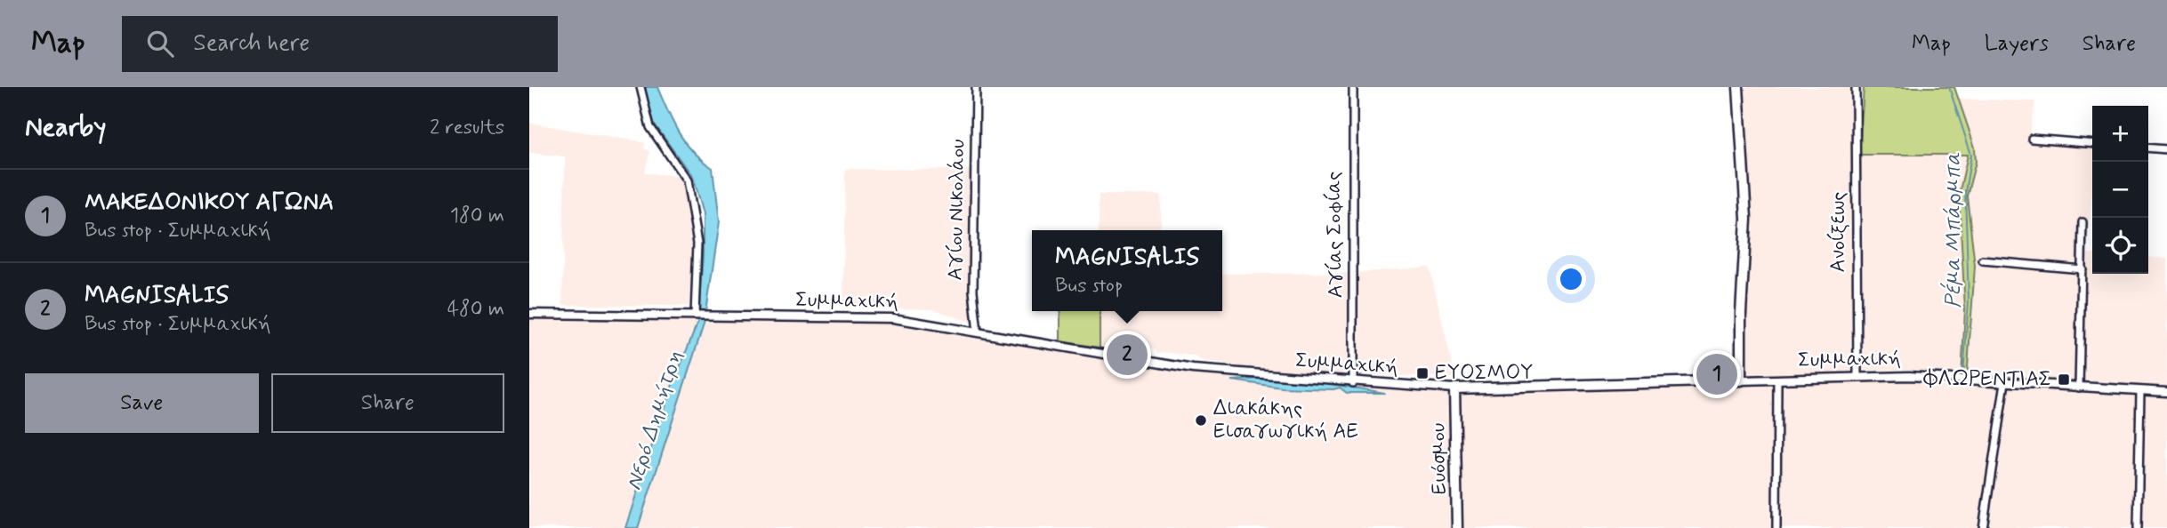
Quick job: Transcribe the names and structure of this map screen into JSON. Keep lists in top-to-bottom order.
{
  "streets": {
    "main road": ["Συμμαχική", "Ευόσμου"],
    "street": ["Αγίου Νικολάου", "Ανοίξεως", "Αγίας Σοφίας"]
  },
  "crossings": [
    ["Αγίου Νικολάου", "Συμμαχική"],
    ["Ανοίξεως", "Συμμαχική"],
    ["Αγίας Σοφίας", "Συμμαχική"],
    ["Συμμαχική", "Ευόσμου"]
  ],
  "water": ["Ρέμα Μπάρμπα", "Νερό Δημήτρη"],
  "places": {
    "transit": ["ΕΥΟΣΜΟΥ", "ΦΛΩΡΕΝΤΙΑΣ"],
    "other": ["Διακάκης Εισαγωγική ΑΕ"]
  },
  "page": {
    "header": "Map",
    "search": "Search here",
    "nav": ["Map", "Layers", "Share"],
    "heading": ["Nearby", "2 results"],
    "map_buttons": ["+", "−"],
    "list": [
      {
        "mark": "1",
        "name": "ΜΑΚΕΔΟΝΙΚΟΥ ΑΓΩΝΑ",
        "note": "Bus stop · Συμμαχική",
        "value": "180 m"
      },
      {
        "mark": "2",
        "name": "MAGNISALIS",
        "note": "Bus stop · Συμμαχική",
        "value": "480 m"
      }
    ],
    "popup": ["MAGNISALIS", "Bus stop"],
    "pins": ["2", "1"],
    "buttons": ["Save", "Share"]
  }
}
